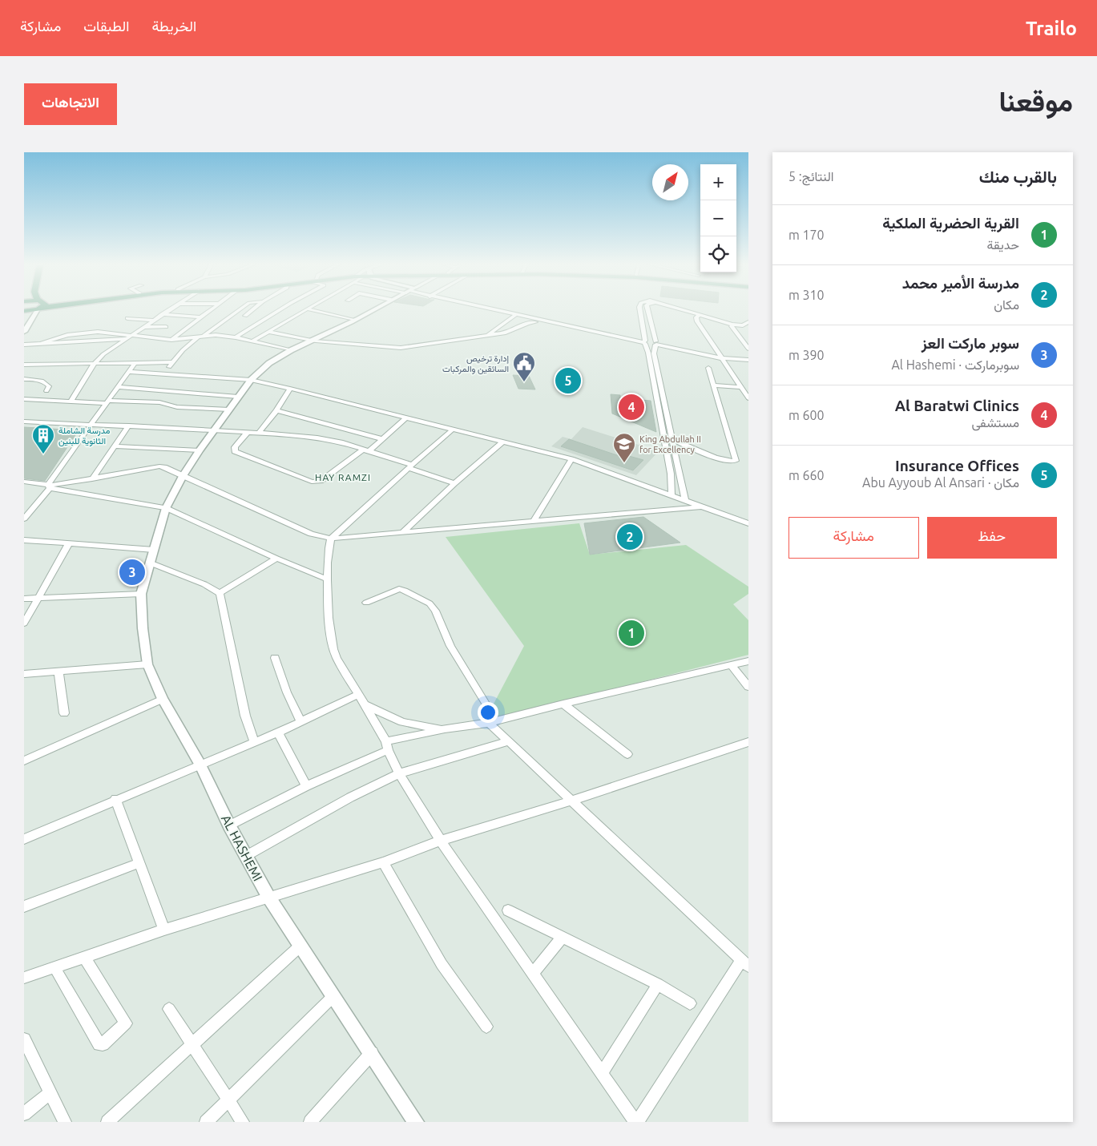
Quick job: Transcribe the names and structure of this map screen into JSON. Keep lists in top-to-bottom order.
{
  "streets": {
    "street": ["AL HASHEMI"]
  },
  "districts": ["HAY RAMZI"],
  "places": {
    "public building": ["إدارة ترخيص السائقين والمركبات"],
    "building": ["مدرسة الشاملة الثانوية للبنين"],
    "school or university": ["King Abdullah II for Excellency"]
  },
  "north": "top right",
  "page": {
    "header": "Trailo",
    "nav": ["الخريطة", "الطبقات", "مشاركة"],
    "title": "موقعنا",
    "buttons": [
      "الاتجاهات",
      ["حفظ", "مشاركة"]
    ],
    "heading": ["بالقرب منك", "النتائج: 5"],
    "map_buttons": ["+", "−"],
    "list": [
      {
        "mark": "1",
        "name": "القرية الحضرية الملكية",
        "note": "حديقة",
        "value": "170 m"
      },
      {
        "mark": "2",
        "name": "مدرسة الأمير محمد",
        "note": "مكان",
        "value": "310 m"
      },
      {
        "mark": "3",
        "name": "سوبر ماركت العز",
        "note": "سوبرماركت · Al Hashemi",
        "value": "390 m"
      },
      {
        "mark": "4",
        "name": "Al Baratwi Clinics",
        "note": "مستشفى",
        "value": "600 m"
      },
      {
        "mark": "5",
        "name": "Insurance Offices",
        "note": "مكان · Abu Ayyoub Al Ansari",
        "value": "660 m"
      }
    ],
    "pins": [
      "5",
      "4",
      "2",
      "3",
      "1"
    ]
  }
}
